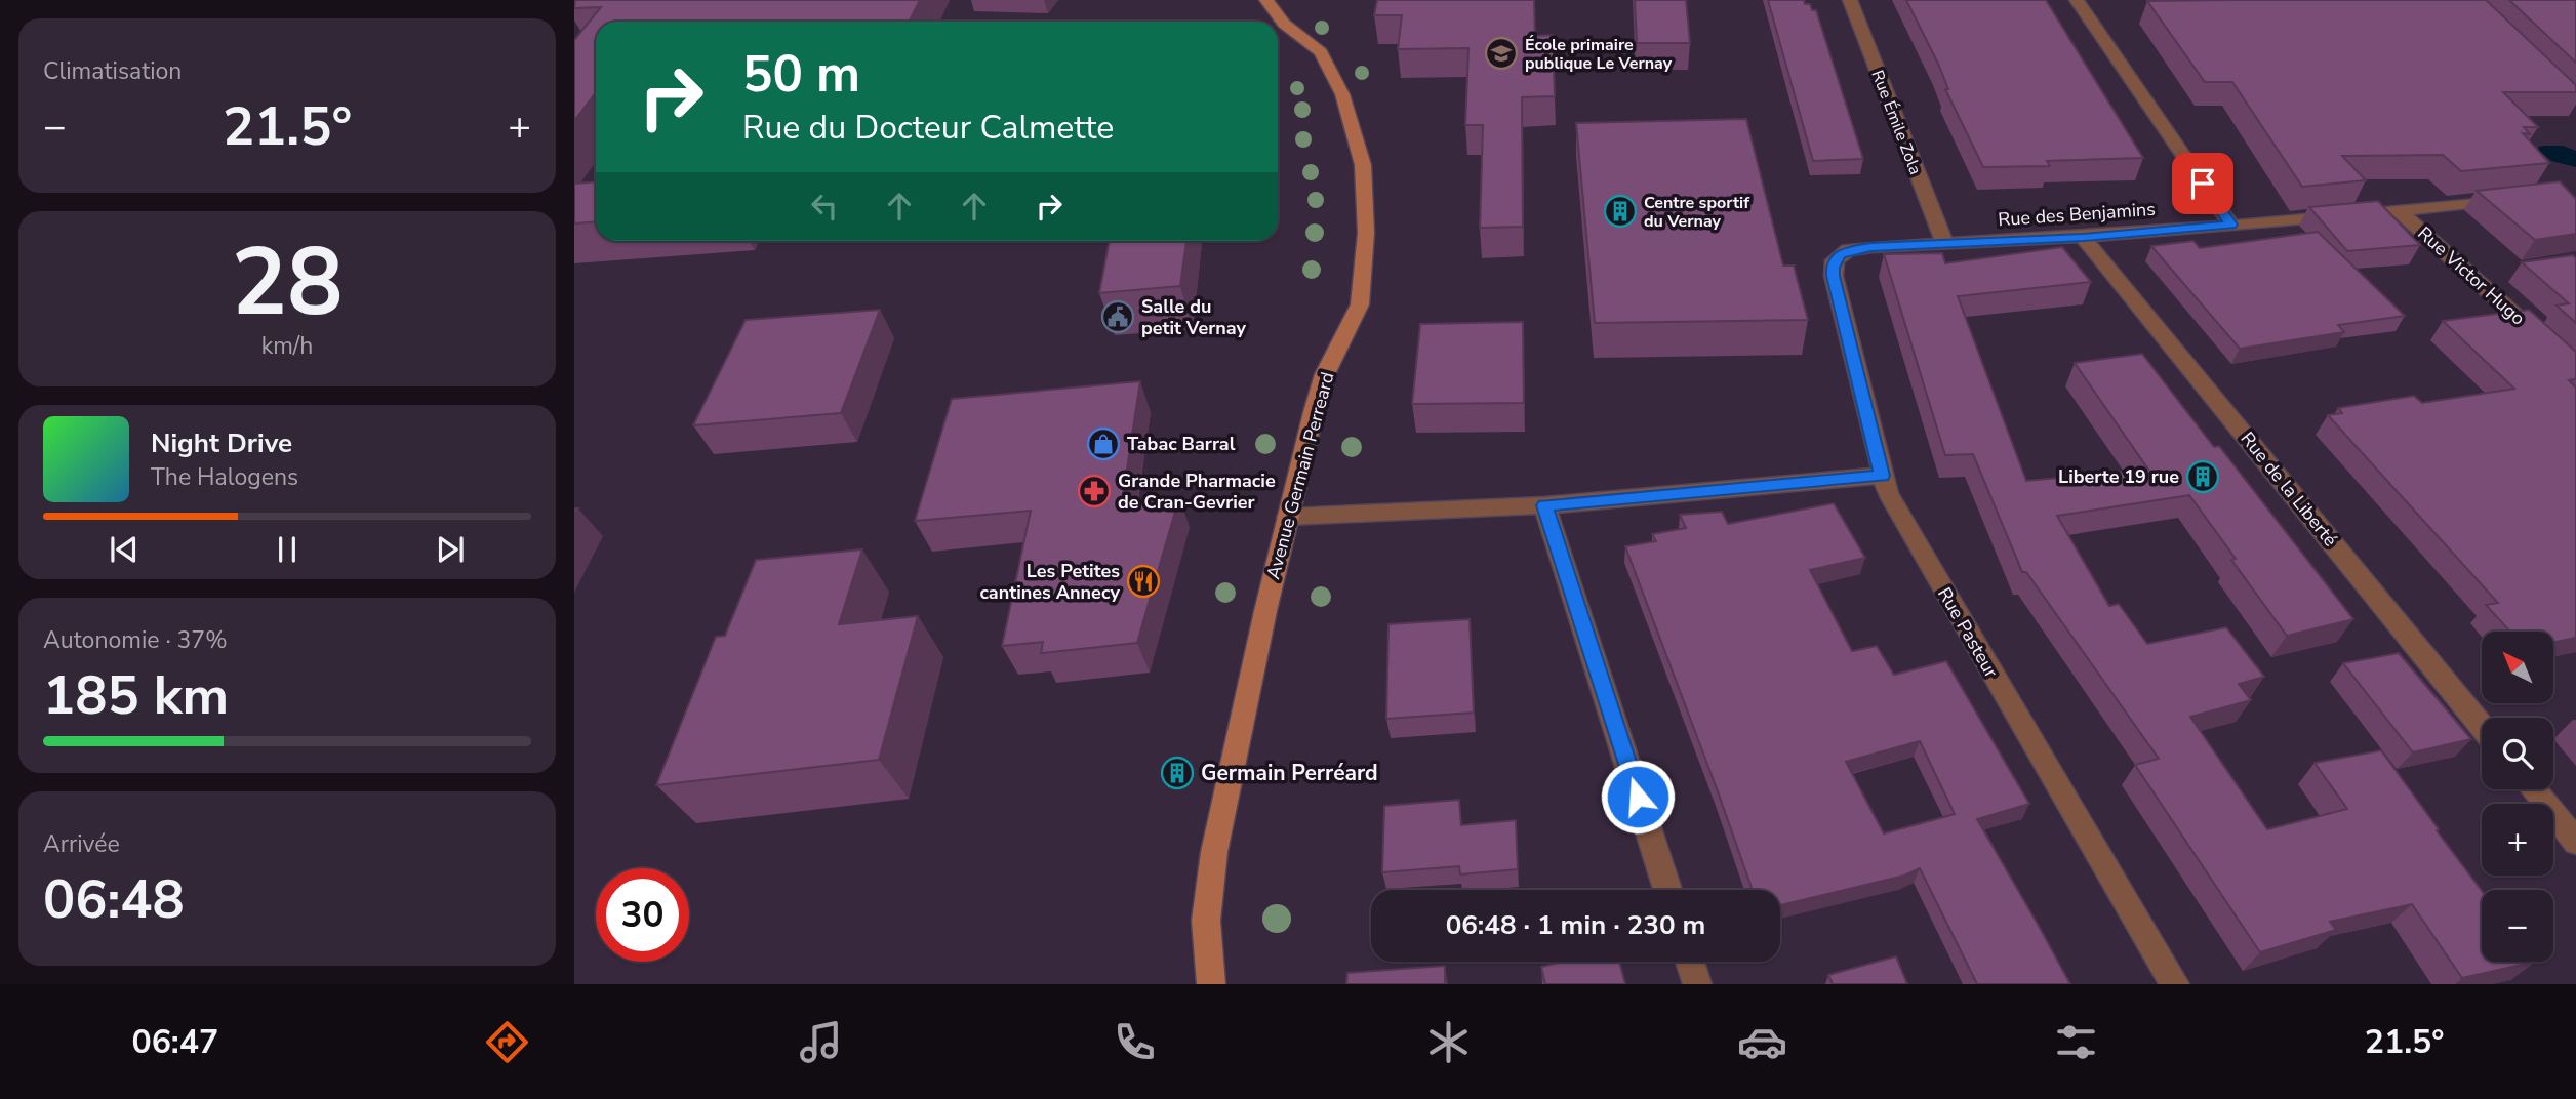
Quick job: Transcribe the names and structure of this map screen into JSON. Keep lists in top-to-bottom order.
{
  "streets": {
    "main road": ["Avenue Germain Perreard"],
    "street": [
      "Rue Émile Zola",
      "Rue des Benjamins",
      "Rue Victor Hugo",
      "Rue de la Liberté",
      "Rue Pasteur"
    ]
  },
  "crossings": [
    ["Rue Émile Zola", "Rue des Benjamins"],
    ["Rue des Benjamins", "Rue Victor Hugo"],
    ["Rue des Benjamins", "Rue de la Liberté"],
    ["Rue des Benjamins", "Rue Pasteur"]
  ],
  "places": {
    "school or university": ["École primaire publique Le Vernay"],
    "building": ["Centre sportif du Vernay", "Liberte 19 rue", "Germain Perréard"],
    "public building": ["Salle du petit Vernay"],
    "shop": ["Tabac Barral"],
    "pharmacy": ["Grande Pharmacie de Cran-Gevrier"],
    "restaurant": ["Les Petites cantines Annecy"]
  },
  "north": "top left",
  "page": {
    "tile": [
      "Climatisation",
      ["28", "km/h"],
      ["Autonomie · 37%", "185 km"],
      ["Arrivée", "06:48"]
    ],
    "turn": ["50 m", "Rue du Docteur Calmette"],
    "heat": ["−", "21.5°", "+"],
    "song": ["Night Drive", "The Halogens"],
    "map_buttons": ["+", "−"],
    "limit": "30",
    "trip": "06:48 · 1 min · 230 m",
    "tabs": ["06:47", "21.5°"]
  }
}
